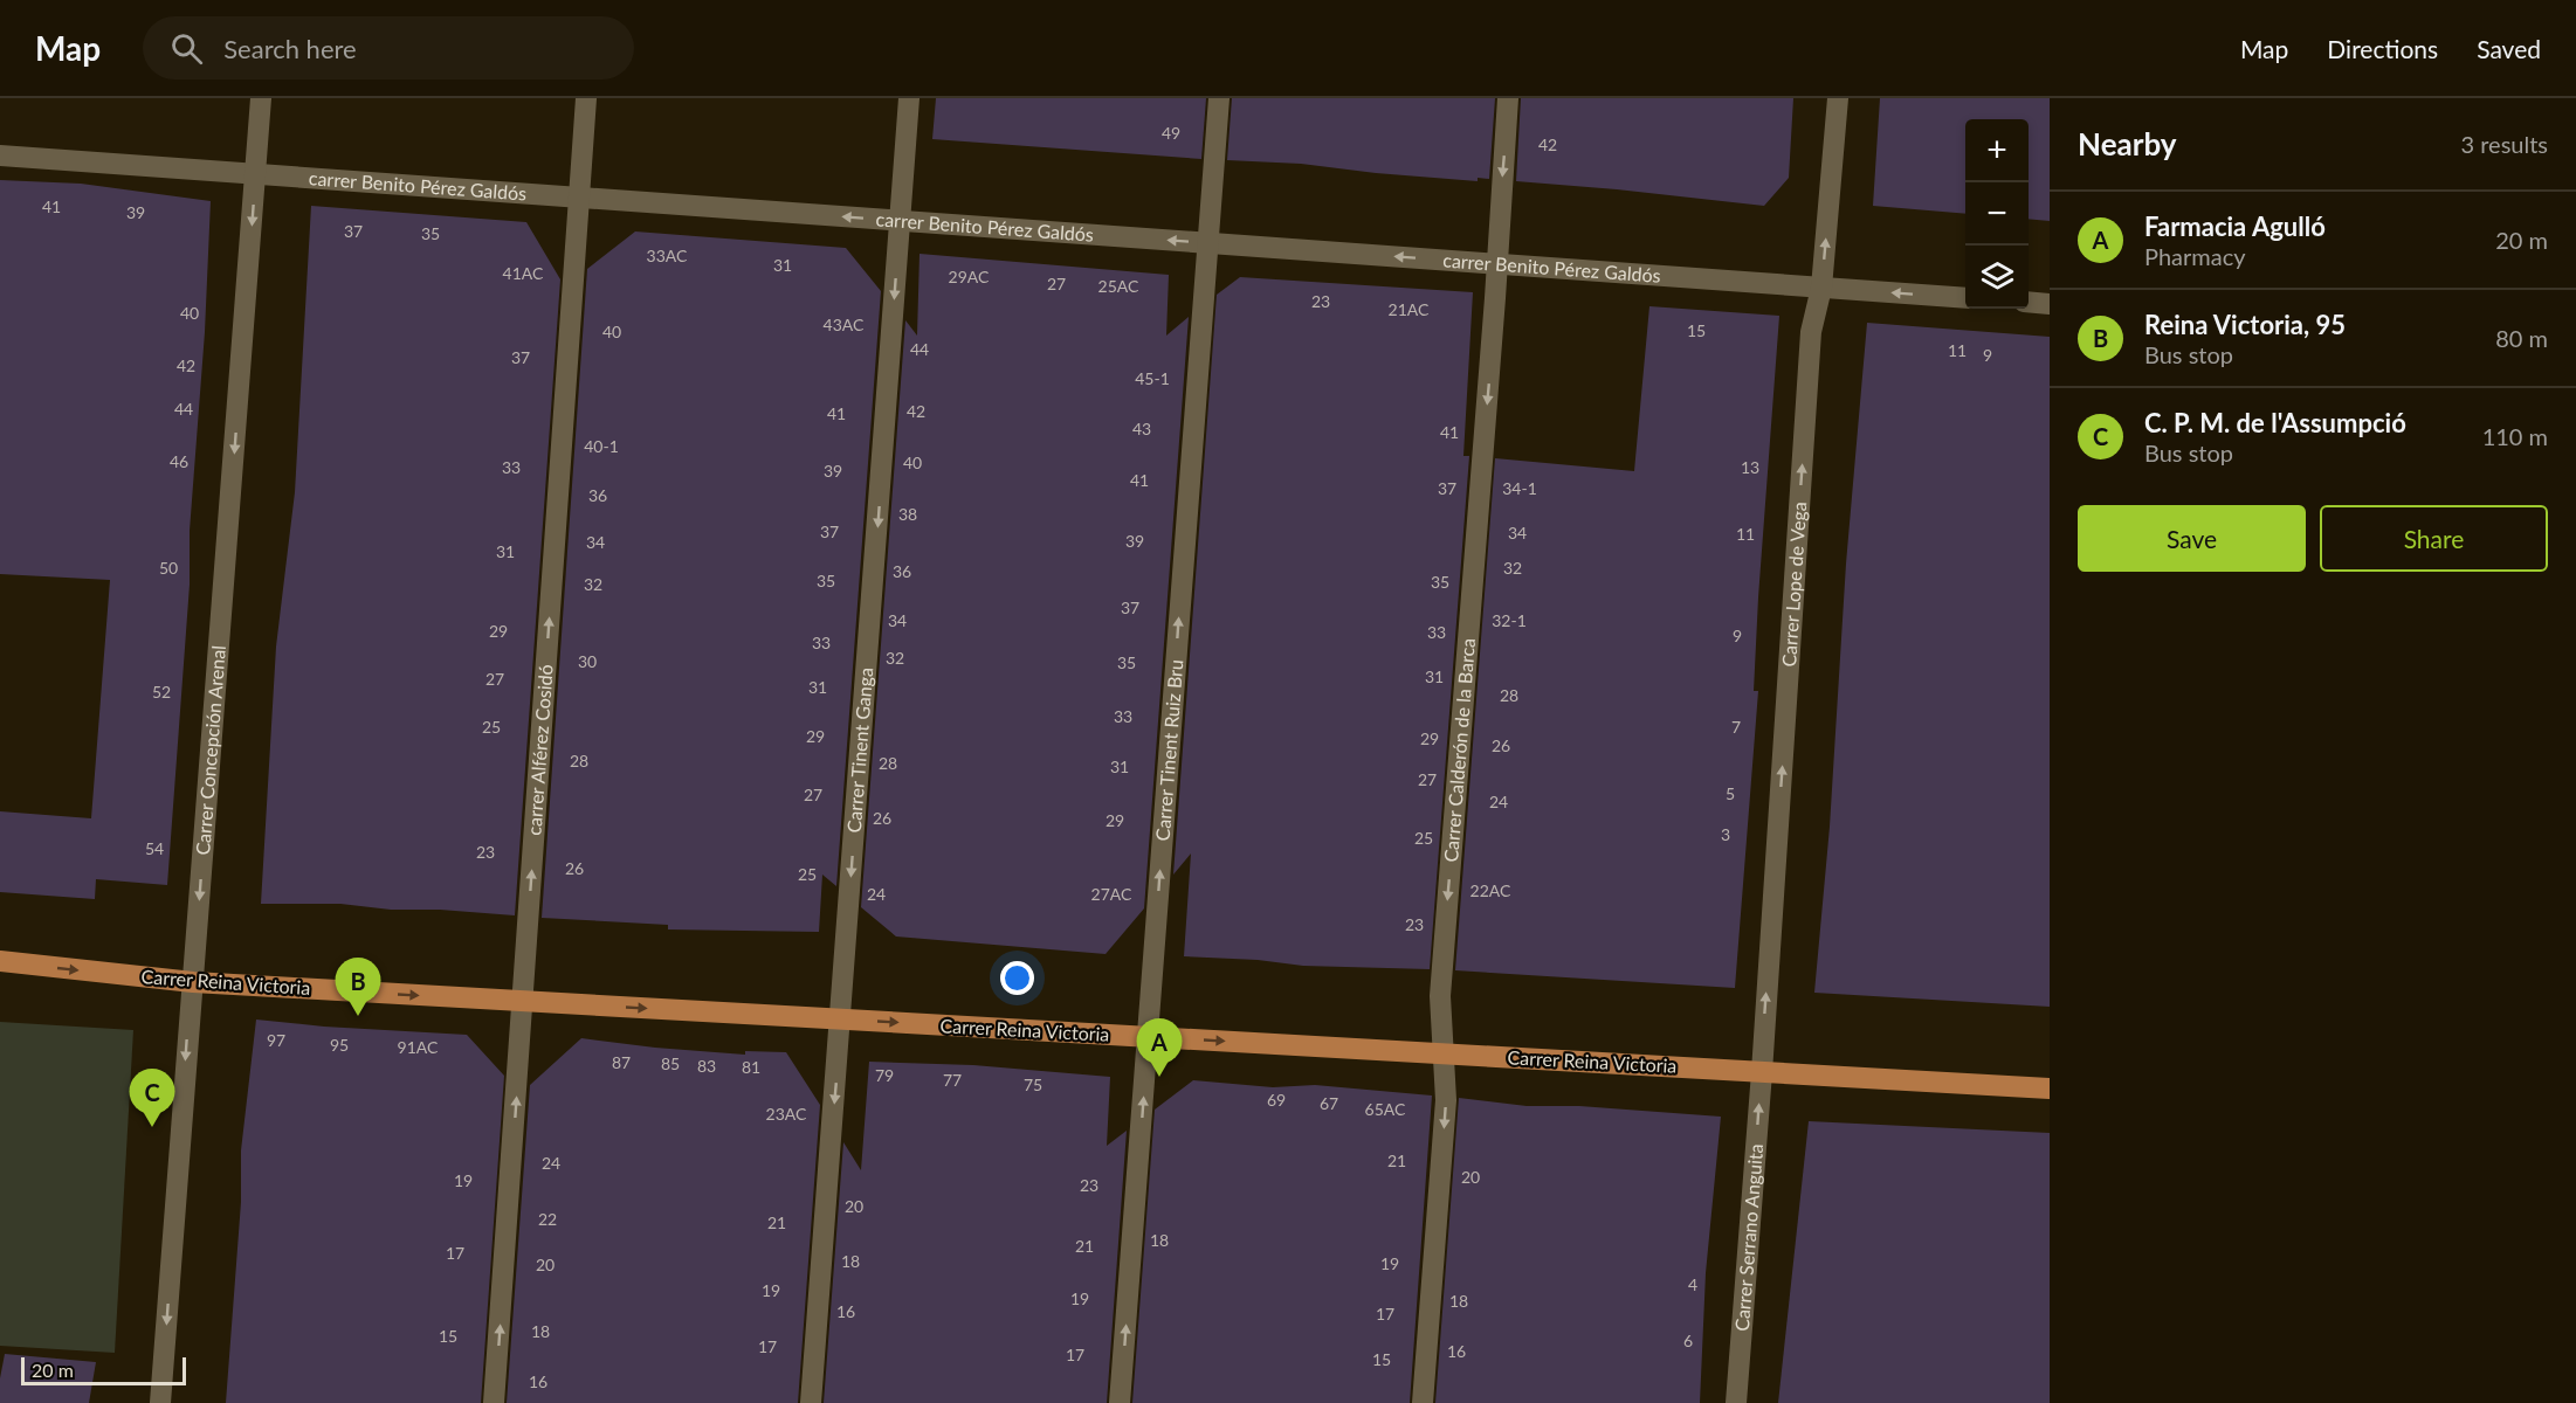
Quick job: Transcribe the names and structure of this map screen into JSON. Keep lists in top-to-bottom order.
{
  "streets": {
    "main road": ["Carrer Reina Victoria"],
    "street": [
      "carrer Benito Pérez Galdós",
      "Carrer Lope de Vega",
      "Carrer Concepción Arenal",
      "carrer Alférez Cosidó",
      "Carrer Tinent Ganga",
      "Carrer Tinent Ruiz Bru",
      "Carrer Calderón de la Barca",
      "Carrer Serrano Anguita"
    ]
  },
  "crossings": [
    ["carrer Benito Pérez Galdós", "Carrer Lope de Vega"],
    ["carrer Benito Pérez Galdós", "Carrer Concepción Arenal"],
    ["carrer Benito Pérez Galdós", "carrer Alférez Cosidó"],
    ["carrer Benito Pérez Galdós", "Carrer Tinent Ganga"],
    ["carrer Benito Pérez Galdós", "Carrer Tinent Ruiz Bru"],
    ["carrer Benito Pérez Galdós", "Carrer Calderón de la Barca"],
    ["Carrer Lope de Vega", "Carrer Reina Victoria"],
    ["Carrer Lope de Vega", "Carrer Serrano Anguita"],
    ["Carrer Concepción Arenal", "Carrer Reina Victoria"],
    ["carrer Alférez Cosidó", "Carrer Reina Victoria"],
    ["Carrer Tinent Ganga", "Carrer Reina Victoria"],
    ["Carrer Tinent Ruiz Bru", "Carrer Reina Victoria"],
    ["Carrer Calderón de la Barca", "Carrer Reina Victoria"],
    ["Carrer Reina Victoria", "Carrer Serrano Anguita"]
  ],
  "one_way": [
    "carrer Benito Pérez Galdós",
    "Carrer Lope de Vega",
    "Carrer Concepción Arenal",
    "carrer Alférez Cosidó",
    "Carrer Tinent Ganga",
    "Carrer Tinent Ruiz Bru",
    "Carrer Calderón de la Barca",
    "Carrer Reina Victoria",
    "Carrer Serrano Anguita"
  ],
  "house_numbers": [
    "49",
    "42",
    "41",
    "39",
    "37",
    "35",
    "33AC",
    "31",
    "41AC",
    "29AC",
    "27",
    "25AC",
    "23",
    "21AC",
    "40",
    "43AC",
    "15",
    "40",
    "44",
    "11",
    "9",
    "37",
    "42",
    "45-1",
    "44",
    "42",
    "41",
    "43",
    "41",
    "40-1",
    "46",
    "40",
    "33",
    "13",
    "39",
    "41",
    "37",
    "34-1",
    "36",
    "38",
    "37",
    "34",
    "11",
    "39",
    "34",
    "31",
    "50",
    "32",
    "36",
    "35",
    "35",
    "32",
    "37",
    "34",
    "32-1",
    "29",
    "33",
    "9",
    "33",
    "32",
    "30",
    "35",
    "31",
    "27",
    "31",
    "52",
    "28",
    "33",
    "25",
    "7",
    "29",
    "29",
    "26",
    "28",
    "28",
    "31",
    "27",
    "5",
    "27",
    "24",
    "26",
    "29",
    "3",
    "25",
    "54",
    "23",
    "26",
    "25",
    "22AC",
    "24",
    "27AC",
    "23",
    "97",
    "95",
    "91AC",
    "87",
    "85",
    "83",
    "81",
    "79",
    "77",
    "75",
    "69",
    "67",
    "65AC",
    "23AC",
    "21",
    "24",
    "20",
    "19",
    "23",
    "20",
    "22",
    "21",
    "18",
    "21",
    "17",
    "18",
    "19",
    "20",
    "4",
    "19",
    "19",
    "18",
    "16",
    "17",
    "18",
    "15",
    "6",
    "17",
    "16",
    "17",
    "15",
    "16"
  ],
  "scale_bar": "20 m",
  "page": {
    "header": "Map",
    "search": "Search here",
    "nav": ["Map", "Directions", "Saved"],
    "heading": ["Nearby", "3 results"],
    "map_buttons": ["+", "−"],
    "list": [
      {
        "mark": "A",
        "name": "Farmacia Agulló",
        "note": "Pharmacy",
        "value": "20 m"
      },
      {
        "mark": "B",
        "name": "Reina Victoria, 95",
        "note": "Bus stop",
        "value": "80 m"
      },
      {
        "mark": "C",
        "name": "C. P. M. de l'Assumpció",
        "note": "Bus stop",
        "value": "110 m"
      }
    ],
    "buttons": ["Save", "Share"],
    "pins": ["B", "A", "C"],
    "scale": "20 m"
  }
}
